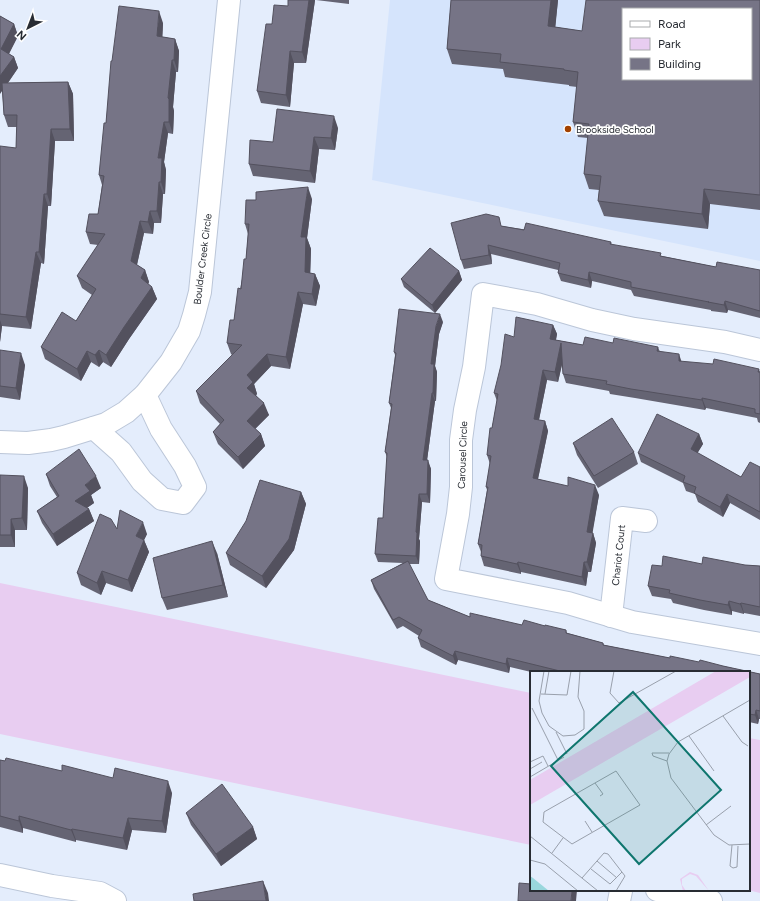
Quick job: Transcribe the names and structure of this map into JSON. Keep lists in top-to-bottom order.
{
  "streets": {
    "street": ["Boulder Creek Circle", "Carousel Circle", "Chariot Court"]
  },
  "crossings": [
    ["Carousel Circle", "Chariot Court"]
  ],
  "places": ["Brookside School"],
  "legend": ["Road", "Park", "Building"],
  "north": "bottom left"
}
